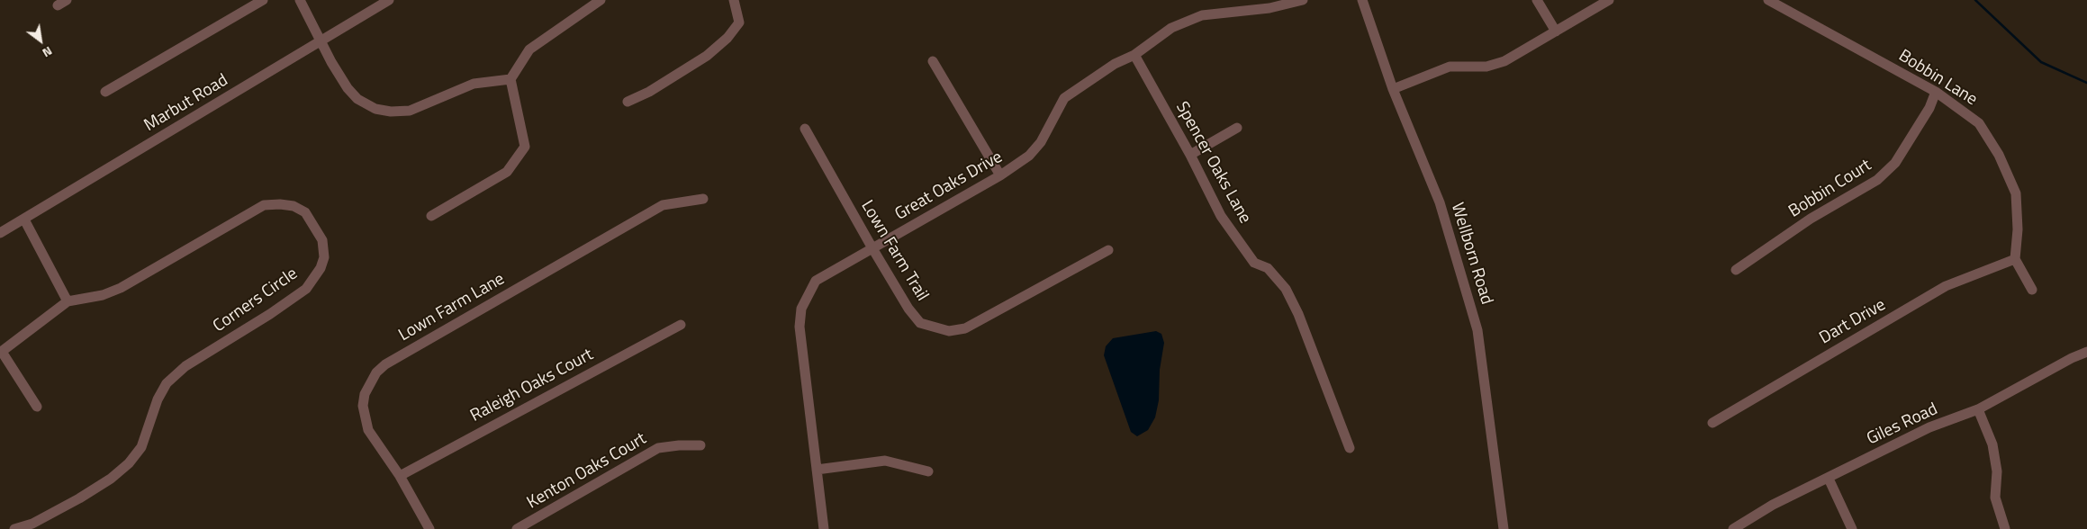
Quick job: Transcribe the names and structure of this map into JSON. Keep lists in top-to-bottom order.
{
  "streets": {
    "street": [
      "Bobbin Lane",
      "Marbut Road",
      "Spencer Oaks Lane",
      "Great Oaks Drive",
      "Bobbin Court",
      "Lown Farm Trail",
      "Wellborn Road",
      "Corners Circle",
      "Lown Farm Lane",
      "Dart Drive",
      "Raleigh Oaks Court",
      "Giles Road",
      "Kenton Oaks Court"
    ]
  },
  "crossings": [
    ["Bobbin Lane", "Bobbin Court"],
    ["Bobbin Lane", "Dart Drive"],
    ["Spencer Oaks Lane", "Great Oaks Drive"],
    ["Great Oaks Drive", "Lown Farm Trail"],
    ["Lown Farm Lane", "Raleigh Oaks Court"]
  ],
  "north": "bottom right"
}
